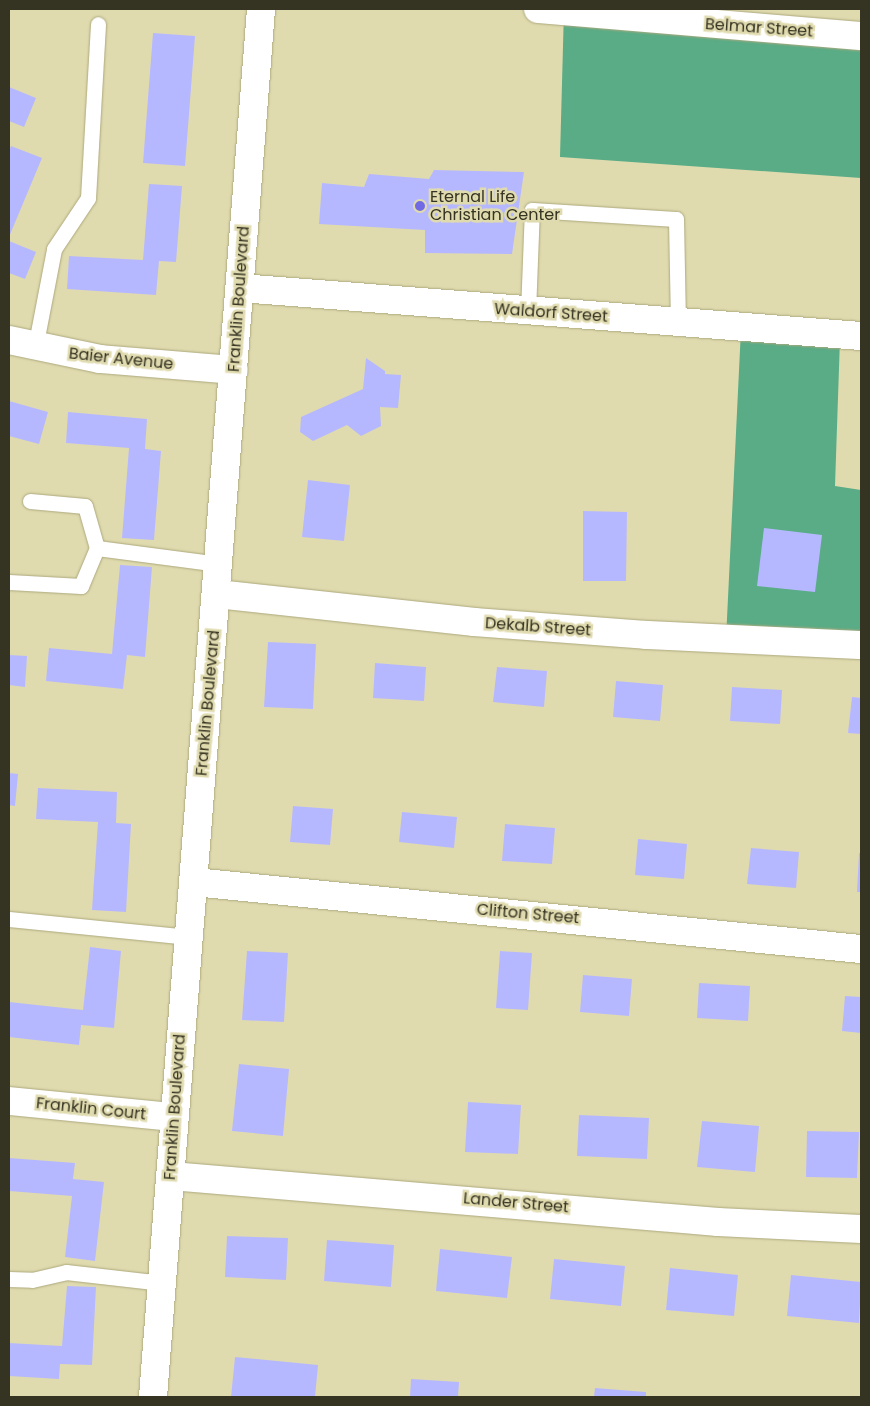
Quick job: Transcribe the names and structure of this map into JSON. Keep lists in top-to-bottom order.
{
  "streets": {
    "street": [
      "Belmar Street",
      "Franklin Boulevard",
      "Waldorf Street",
      "Baier Avenue",
      "Dekalb Street",
      "Clifton Street",
      "Franklin Court",
      "Lander Street"
    ]
  },
  "crossings": [
    ["Franklin Boulevard", "Waldorf Street"],
    ["Franklin Boulevard", "Baier Avenue"],
    ["Franklin Boulevard", "Dekalb Street"],
    ["Franklin Boulevard", "Clifton Street"],
    ["Franklin Boulevard", "Franklin Court"],
    ["Franklin Boulevard", "Lander Street"]
  ],
  "places": ["Eternal Life Christian Center"]
}
